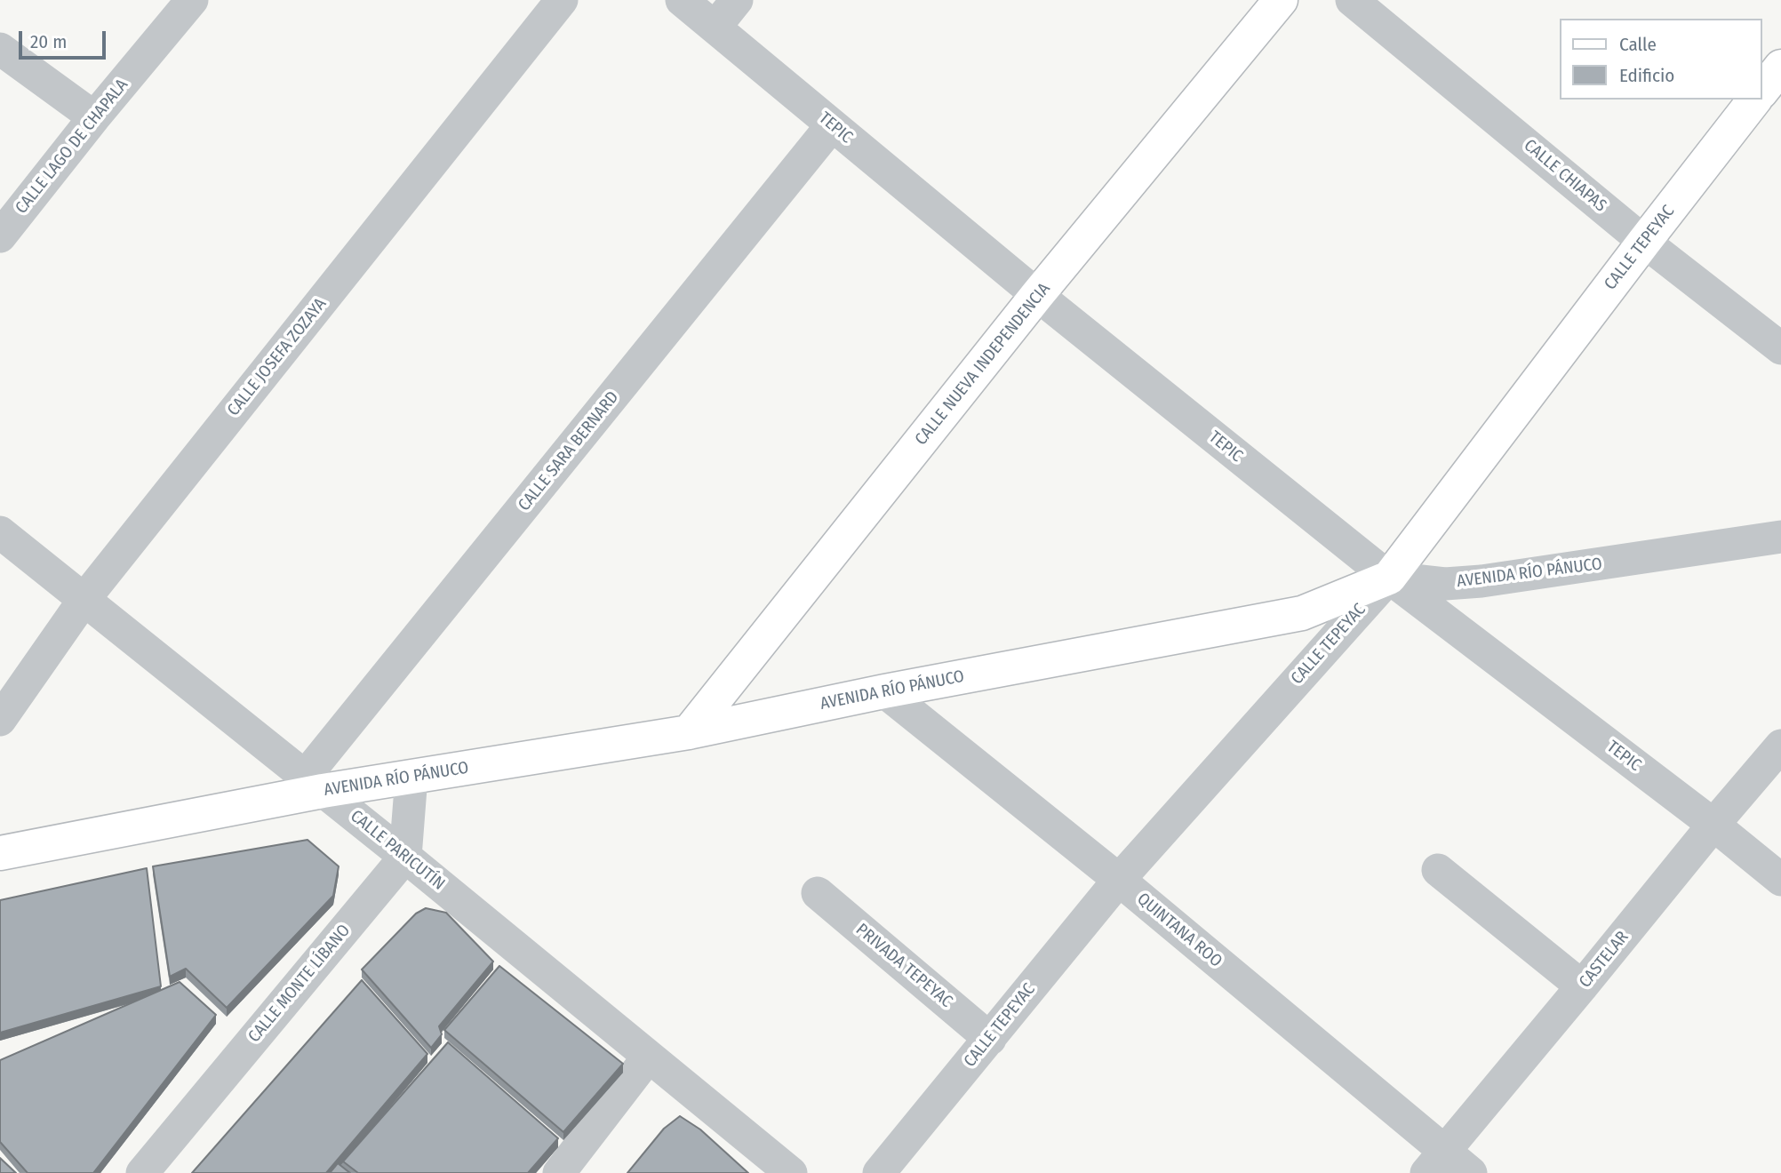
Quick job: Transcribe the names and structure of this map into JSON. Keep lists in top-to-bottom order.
{
  "streets": {
    "street": [
      "TEPIC",
      "CALLE LAGO DE CHAPALA",
      "CALLE CHIAPAS",
      "CALLE TEPEYAC",
      "CALLE JOSEFA ZOZAYA",
      "CALLE NUEVA INDEPENDENCIA",
      "CALLE SARA BERNARD",
      "AVENIDA RÍO PÁNUCO",
      "CALLE PARICUTÍN",
      "QUINTANA ROO",
      "CASTELAR",
      "PRIVADA TEPEYAC",
      "CALLE MONTE LÍBANO"
    ]
  },
  "crossings": [
    ["TEPIC", "CALLE TEPEYAC"],
    ["TEPIC", "CALLE NUEVA INDEPENDENCIA"],
    ["TEPIC", "CALLE SARA BERNARD"],
    ["TEPIC", "AVENIDA RÍO PÁNUCO"],
    ["TEPIC", "CASTELAR"],
    ["CALLE CHIAPAS", "CALLE TEPEYAC"],
    ["CALLE TEPEYAC", "AVENIDA RÍO PÁNUCO"],
    ["CALLE TEPEYAC", "QUINTANA ROO"],
    ["CALLE TEPEYAC", "PRIVADA TEPEYAC"],
    ["CALLE JOSEFA ZOZAYA", "CALLE PARICUTÍN"],
    ["CALLE NUEVA INDEPENDENCIA", "AVENIDA RÍO PÁNUCO"],
    ["CALLE SARA BERNARD", "AVENIDA RÍO PÁNUCO"],
    ["CALLE SARA BERNARD", "CALLE PARICUTÍN"],
    ["AVENIDA RÍO PÁNUCO", "CALLE PARICUTÍN"],
    ["AVENIDA RÍO PÁNUCO", "QUINTANA ROO"],
    ["CALLE PARICUTÍN", "CALLE MONTE LÍBANO"],
    ["QUINTANA ROO", "CASTELAR"]
  ],
  "legend": ["Calle", "Edificio"],
  "scale_bar": "20 m"
}
